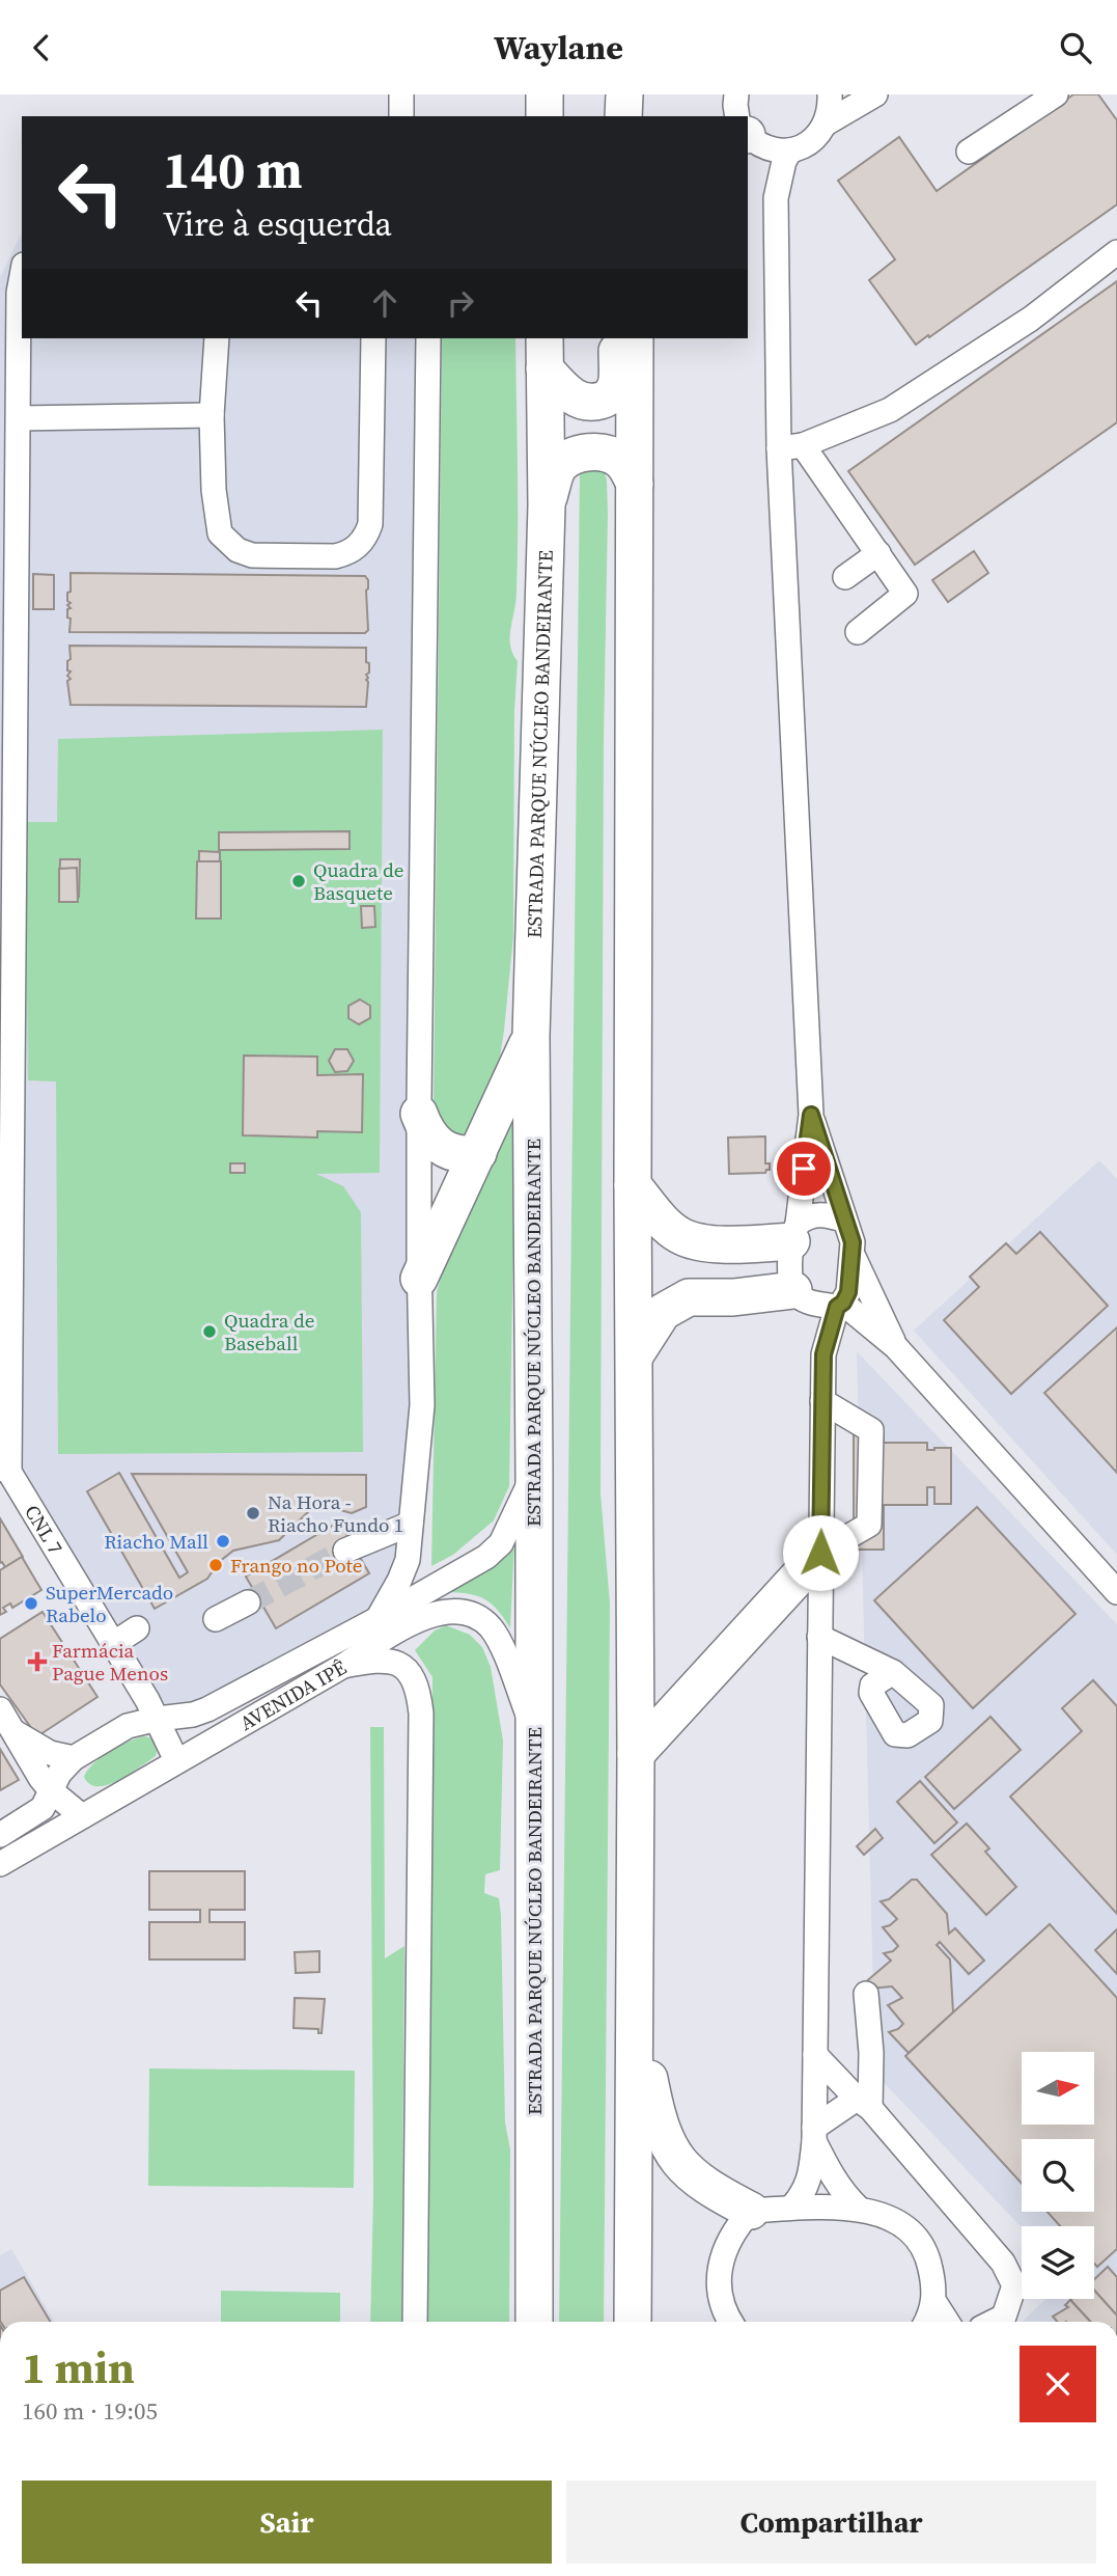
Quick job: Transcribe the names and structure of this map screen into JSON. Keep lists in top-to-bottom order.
{
  "streets": {
    "highway": ["ESTRADA PARQUE NÚCLEO BANDEIRANTE"],
    "street": ["CNL 7", "AVENIDA IPÊ"]
  },
  "crossings": [
    ["ESTRADA PARQUE NÚCLEO BANDEIRANTE", "AVENIDA IPÊ"],
    ["CNL 7", "AVENIDA IPÊ"]
  ],
  "places": {
    "other": [
      "Quadra de Basquete",
      "Quadra de Baseball",
      "Na Hora - Riacho Fundo 1",
      "Riacho Mall",
      "Frango no Pote",
      "SuperMercado Rabelo"
    ],
    "health": ["Farmácia Pague Menos"]
  },
  "north": "right",
  "page": {
    "header": "Waylane",
    "turn": ["140 m", "Vire à esquerda"],
    "heading": ["1 min", "160 m · 19:05"],
    "buttons": ["Sair", "Compartilhar"]
  }
}
